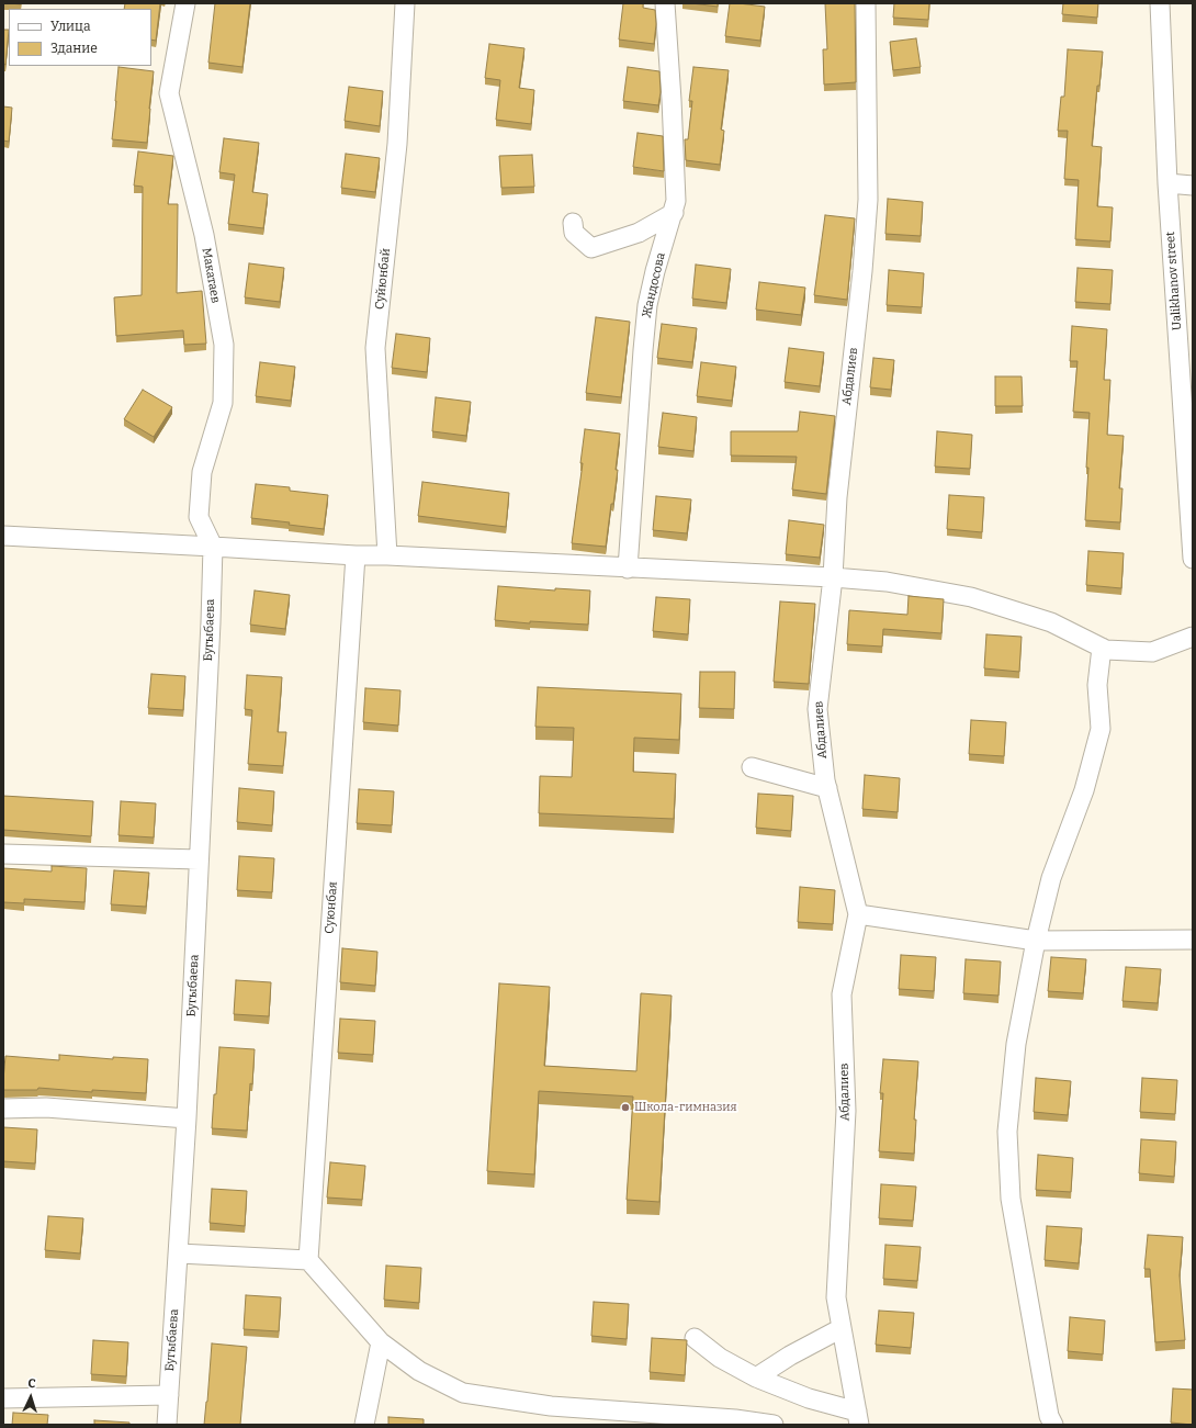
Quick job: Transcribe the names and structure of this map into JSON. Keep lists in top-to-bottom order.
{
  "streets": {
    "street": [
      "Макатаев",
      "Суйюнбай",
      "Ualikhanov street",
      "Жандосова",
      "Абдалиев",
      "Бугыбаева",
      "Суюнбая"
    ]
  },
  "crossings": [
    ["Макатаев", "Бугыбаева"]
  ],
  "places": ["Школа-гимназия"],
  "legend": ["Улица", "Здание"],
  "north": "top"
}
